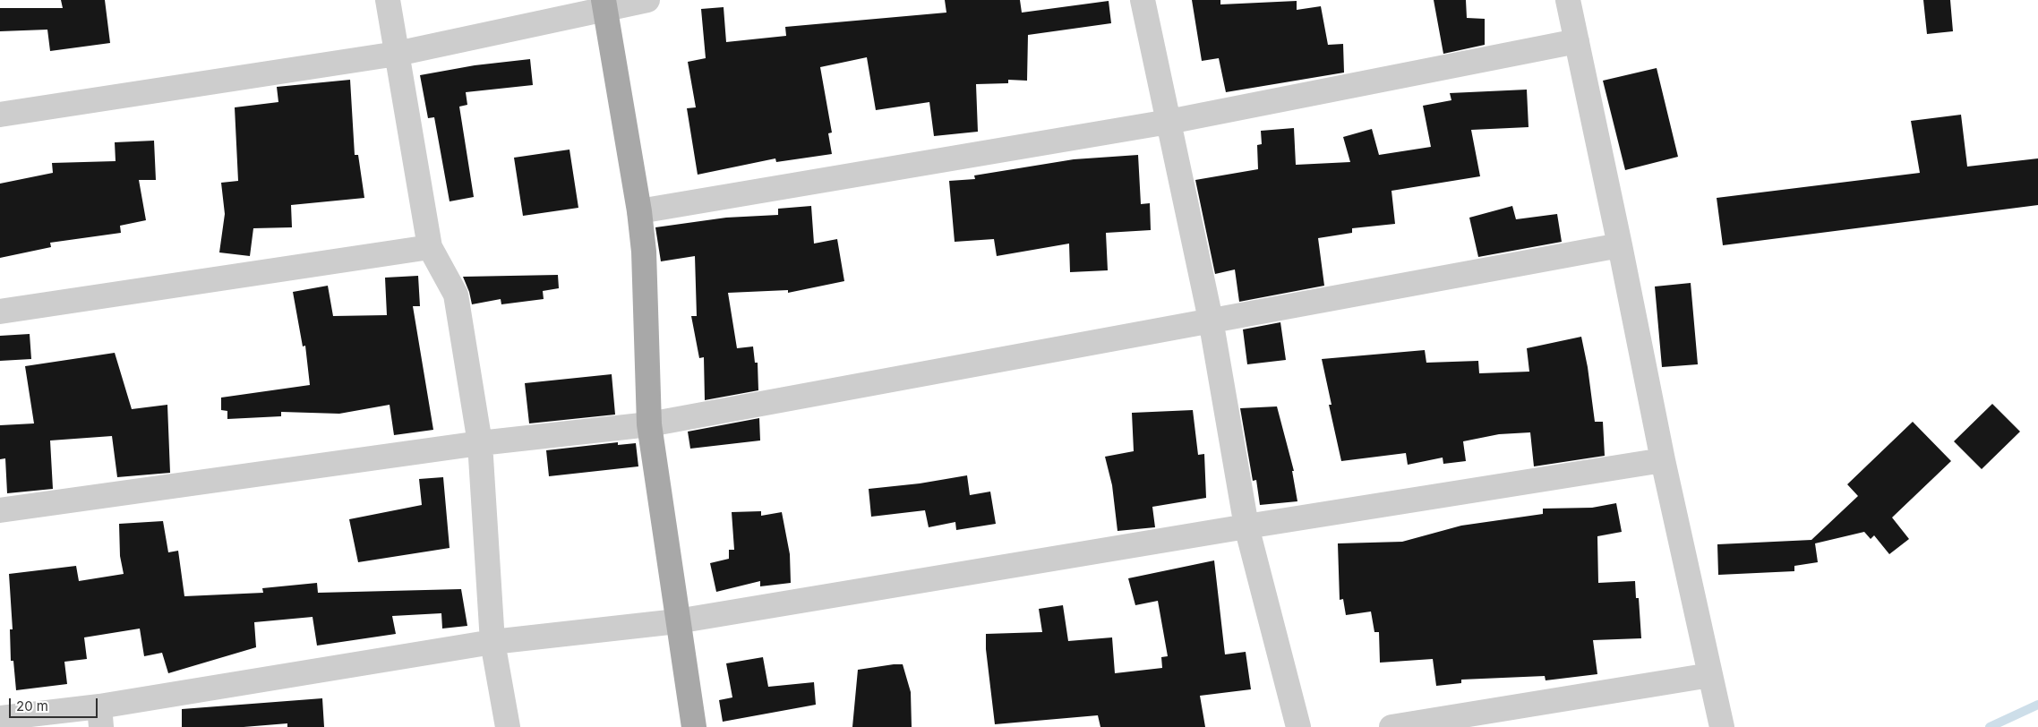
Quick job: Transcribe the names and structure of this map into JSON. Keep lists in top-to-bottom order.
{
  "scale_bar": "20 m"
}
